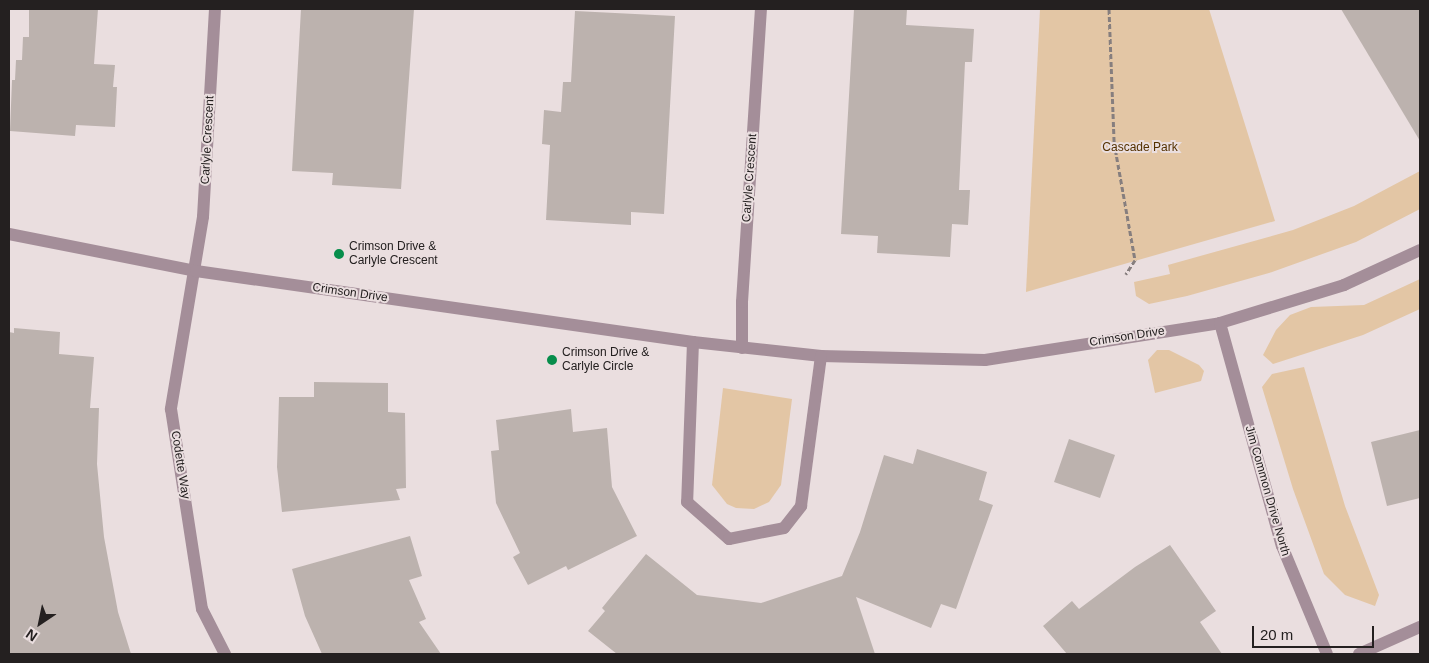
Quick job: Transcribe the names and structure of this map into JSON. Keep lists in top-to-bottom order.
{
  "streets": {
    "street": [
      "Carlyle Crescent",
      "Crimson Drive",
      "Codette Way",
      "Jim Common Drive North"
    ]
  },
  "crossings": [
    ["Carlyle Crescent", "Crimson Drive"],
    ["Carlyle Crescent", "Codette Way"],
    ["Crimson Drive", "Codette Way"],
    ["Crimson Drive", "Jim Common Drive North"]
  ],
  "parks": ["Cascade Park"],
  "places": ["Crimson Drive & Carlyle Crescent", "Crimson Drive & Carlyle Circle"],
  "scale_bar": "20 m",
  "north": "bottom left"
}
